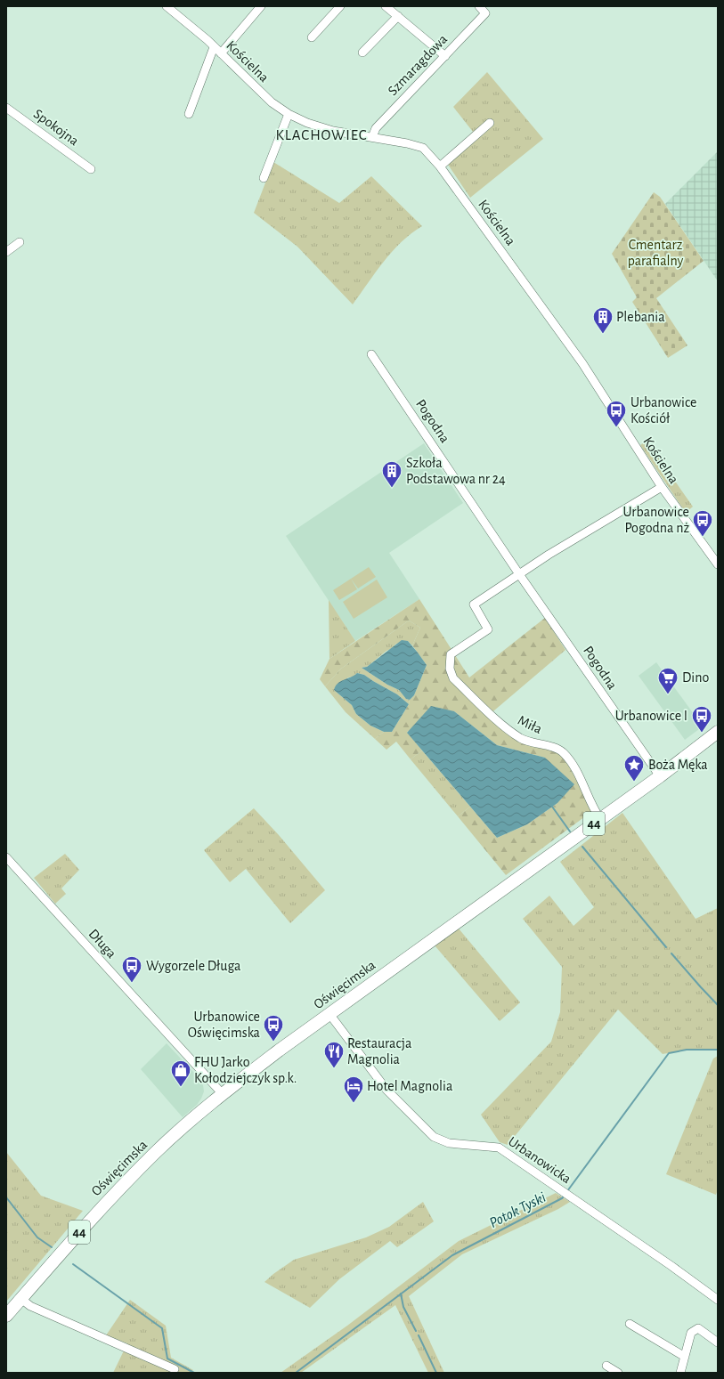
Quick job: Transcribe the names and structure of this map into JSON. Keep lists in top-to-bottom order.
{
  "streets": {
    "highway": ["44", "Oświęcimska"],
    "street": [
      "Kościelna",
      "Szmaragdowa",
      "Spokojna",
      "Pogodna",
      "Miła",
      "Długa",
      "Urbanowicka"
    ]
  },
  "crossings": [
    ["Kościelna", "Szmaragdowa"],
    ["Pogodna", "Miła"],
    ["Pogodna", "Oświęcimska"],
    ["Miła", "Oświęcimska"],
    ["Długa", "Oświęcimska"],
    ["Oświęcimska", "Urbanowicka"]
  ],
  "districts": ["KLACHOWIEC"],
  "water": ["Potok Tyski"],
  "parks": ["Cmentarz parafialny"],
  "places": {
    "building": ["Plebania", "Szkoła Podstawowa nr 24"],
    "bus stop": [
      "Urbanowice Kościół",
      "Urbanowice Pogodna nż",
      "Urbanowice I",
      "Wygorzele Długa",
      "Urbanowice Oświęcimska"
    ],
    "supermarket": ["Dino"],
    "place": ["Boża Męka"],
    "restaurant": ["Restauracja Magnolia"],
    "shop": ["FHU Jarko Kołodziejczyk sp.k."],
    "hotel": ["Hotel Magnolia"]
  }
}
